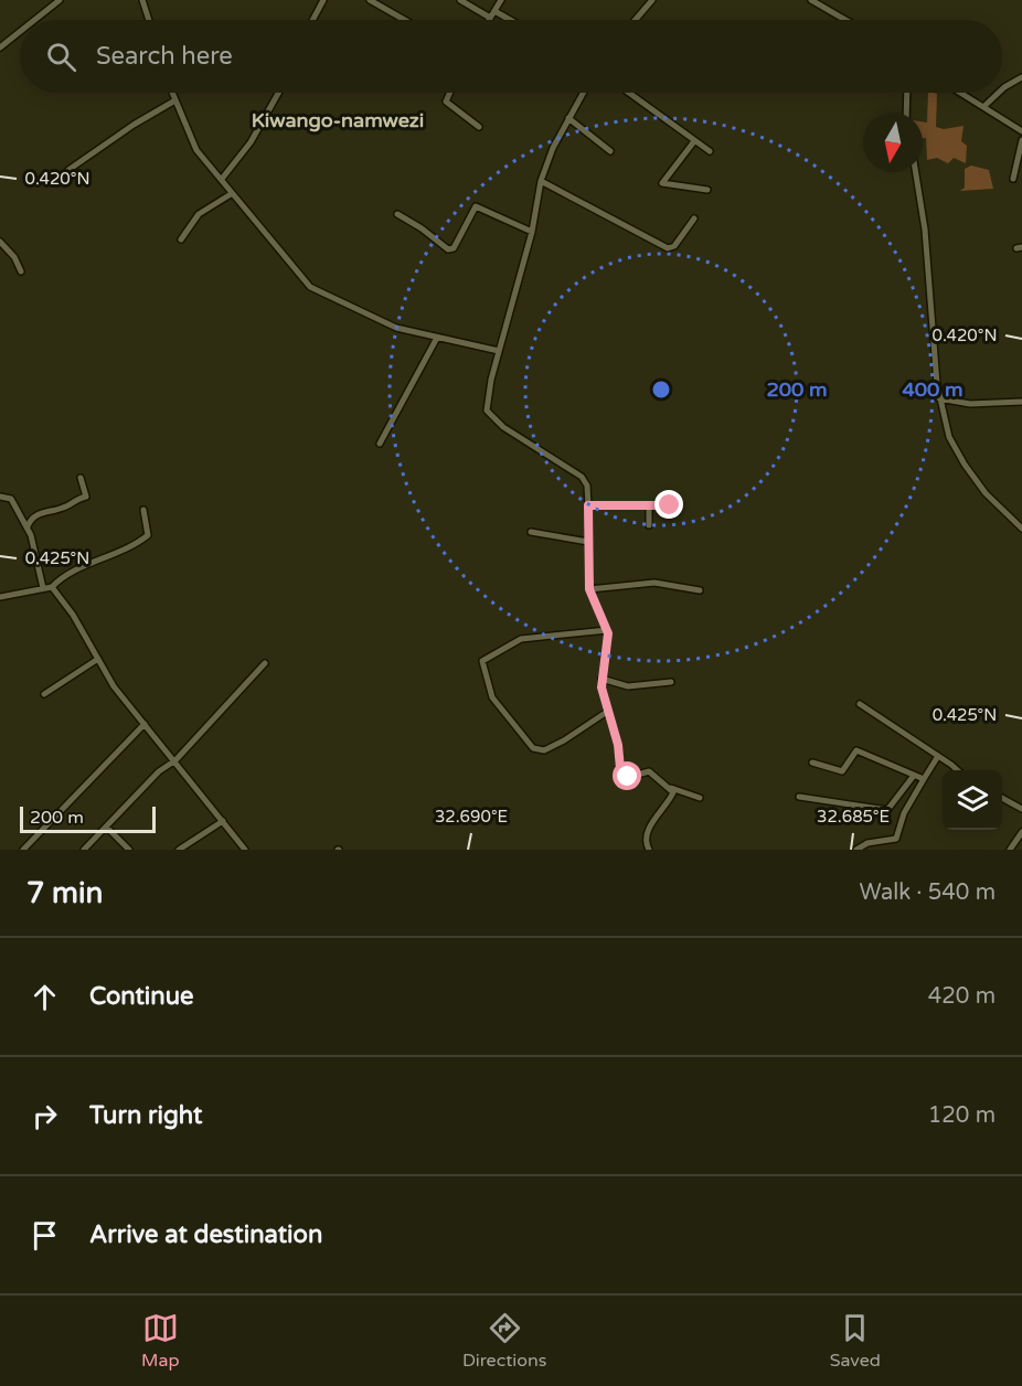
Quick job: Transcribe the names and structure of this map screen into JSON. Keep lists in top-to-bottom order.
{
  "districts": ["Kiwango-namwezi"],
  "scale_bar": "200 m",
  "north": "bottom",
  "page": {
    "search": "Search here",
    "scale": "200 m",
    "heading": ["7 min", "Walk · 540 m"],
    "list": [
      ["Continue", "420 m"],
      ["Turn right", "120 m"],
      "Arrive at destination"
    ],
    "nav": ["Map", "Directions", "Saved"]
  },
  "coordinates": [
    "0.420°N",
    "0.425°N",
    "32.690°E",
    "32.685°E"
  ],
  "rings": ["200 m", "400 m"]
}
